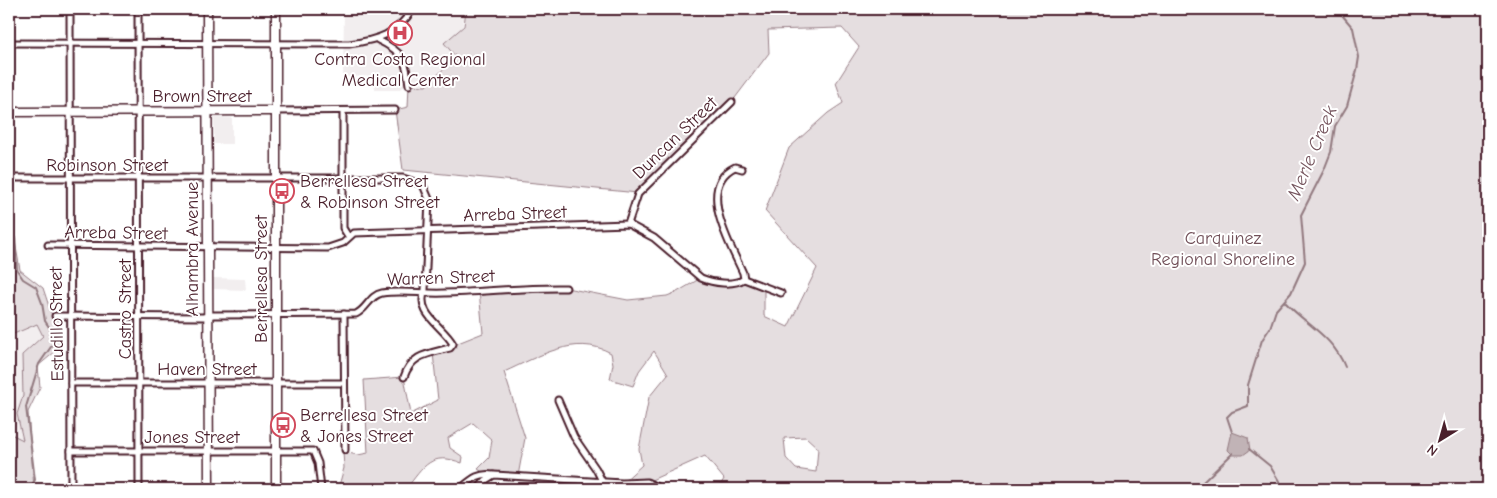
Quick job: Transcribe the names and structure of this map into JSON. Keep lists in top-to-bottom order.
{
  "streets": {
    "main road": ["Brown Street", "Alhambra Avenue", "Berrellesa Street"],
    "street": [
      "Duncan Street",
      "Robinson Street",
      "Arreba Street",
      "Warren Street",
      "Castro Street",
      "Estudillo Street",
      "Haven Street",
      "Jones Street"
    ]
  },
  "crossings": [
    ["Brown Street", "Alhambra Avenue"],
    ["Brown Street", "Berrellesa Street"],
    ["Brown Street", "Castro Street"],
    ["Brown Street", "Estudillo Street"],
    ["Duncan Street", "Arreba Street"],
    ["Robinson Street", "Arreba Street"],
    ["Robinson Street", "Alhambra Avenue"],
    ["Robinson Street", "Warren Street"],
    ["Robinson Street", "Berrellesa Street"],
    ["Robinson Street", "Castro Street"],
    ["Robinson Street", "Estudillo Street"],
    ["Arreba Street", "Alhambra Avenue"],
    ["Arreba Street", "Berrellesa Street"],
    ["Arreba Street", "Castro Street"],
    ["Arreba Street", "Estudillo Street"],
    ["Alhambra Avenue", "Warren Street"],
    ["Alhambra Avenue", "Haven Street"],
    ["Alhambra Avenue", "Jones Street"],
    ["Warren Street", "Berrellesa Street"],
    ["Warren Street", "Castro Street"],
    ["Warren Street", "Estudillo Street"],
    ["Berrellesa Street", "Haven Street"],
    ["Berrellesa Street", "Jones Street"],
    ["Castro Street", "Haven Street"],
    ["Castro Street", "Jones Street"],
    ["Estudillo Street", "Haven Street"],
    ["Estudillo Street", "Jones Street"]
  ],
  "water": ["Merle Creek"],
  "parks": ["Carquinez Regional Shoreline"],
  "places": {
    "hospital": ["Contra Costa Regional Medical Center"],
    "bus stop": ["Berrellesa Street & Robinson Street", "Berrellesa Street & Jones Street"]
  },
  "north": "bottom left"
}
